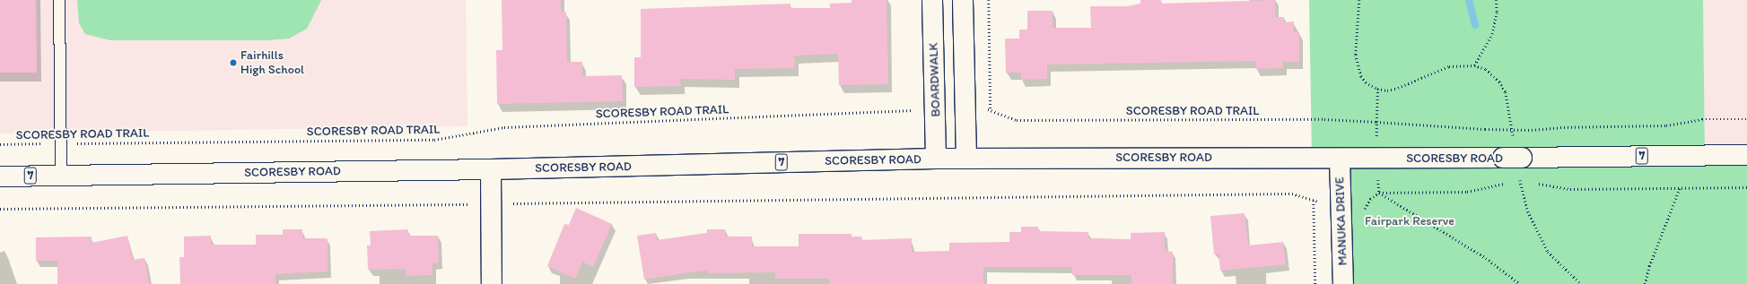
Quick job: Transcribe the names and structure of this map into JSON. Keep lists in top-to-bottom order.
{
  "streets": {
    "main road": [
      "BOARDWALK",
      "7",
      "SCORESBY ROAD",
      "MANUKA DRIVE"
    ],
    "path": ["SCORESBY ROAD TRAIL"]
  },
  "crossings": [
    ["BOARDWALK", "SCORESBY ROAD"],
    ["SCORESBY ROAD", "MANUKA DRIVE"]
  ],
  "parks": ["Fairpark Reserve"],
  "places": ["Fairhills High School"]
}
